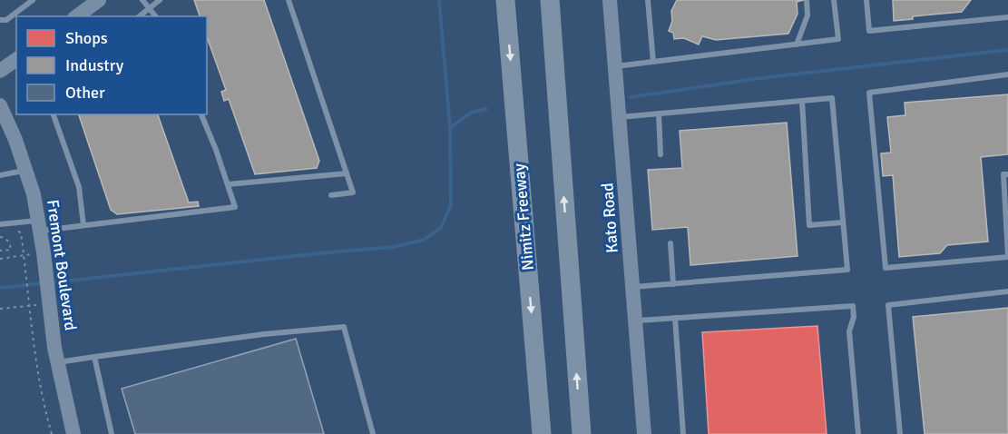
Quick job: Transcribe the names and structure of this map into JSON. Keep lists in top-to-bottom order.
{
  "streets": {
    "highway": ["Nimitz Freeway"],
    "street": ["Kato Road", "Fremont Boulevard"]
  },
  "legend": ["Shops", "Industry", "Other"]
}
